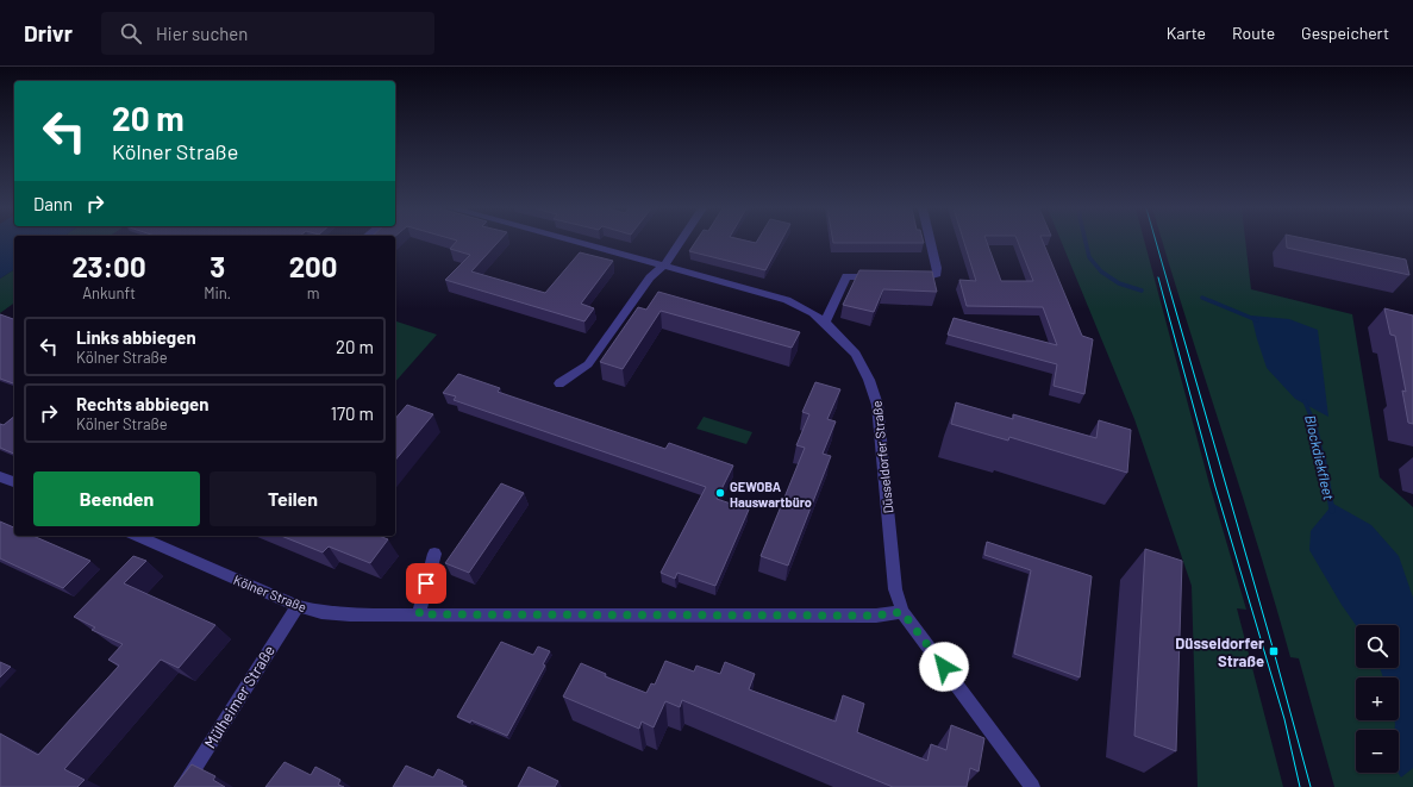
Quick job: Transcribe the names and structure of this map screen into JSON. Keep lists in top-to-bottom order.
{
  "streets": {
    "street": ["Düsseldorfer Straße", "Kölner Straße", "Mülheimer Straße"]
  },
  "crossings": [
    ["Düsseldorfer Straße", "Kölner Straße"],
    ["Kölner Straße", "Mülheimer Straße"]
  ],
  "water": ["Blockdiekfleet"],
  "places": {
    "other": ["GEWOBA Hauswartbüro"],
    "transit": ["Düsseldorfer Straße"]
  },
  "page": {
    "header": "Drivr",
    "search": "Hier suchen",
    "nav": ["Karte", "Route", "Gespeichert"],
    "turn": ["20 m", "Kölner Straße"],
    "then": "Dann",
    "eta": [
      "23:00",
      "Ankunft",
      "3",
      "Min.",
      "200",
      "m"
    ],
    "list": [
      {
        "name": "Links abbiegen",
        "note": "Kölner Straße",
        "value": "20 m"
      },
      {
        "name": "Rechts abbiegen",
        "note": "Kölner Straße",
        "value": "170 m"
      }
    ],
    "buttons": ["Beenden", "Teilen"],
    "map_buttons": ["+", "−"]
  }
}
